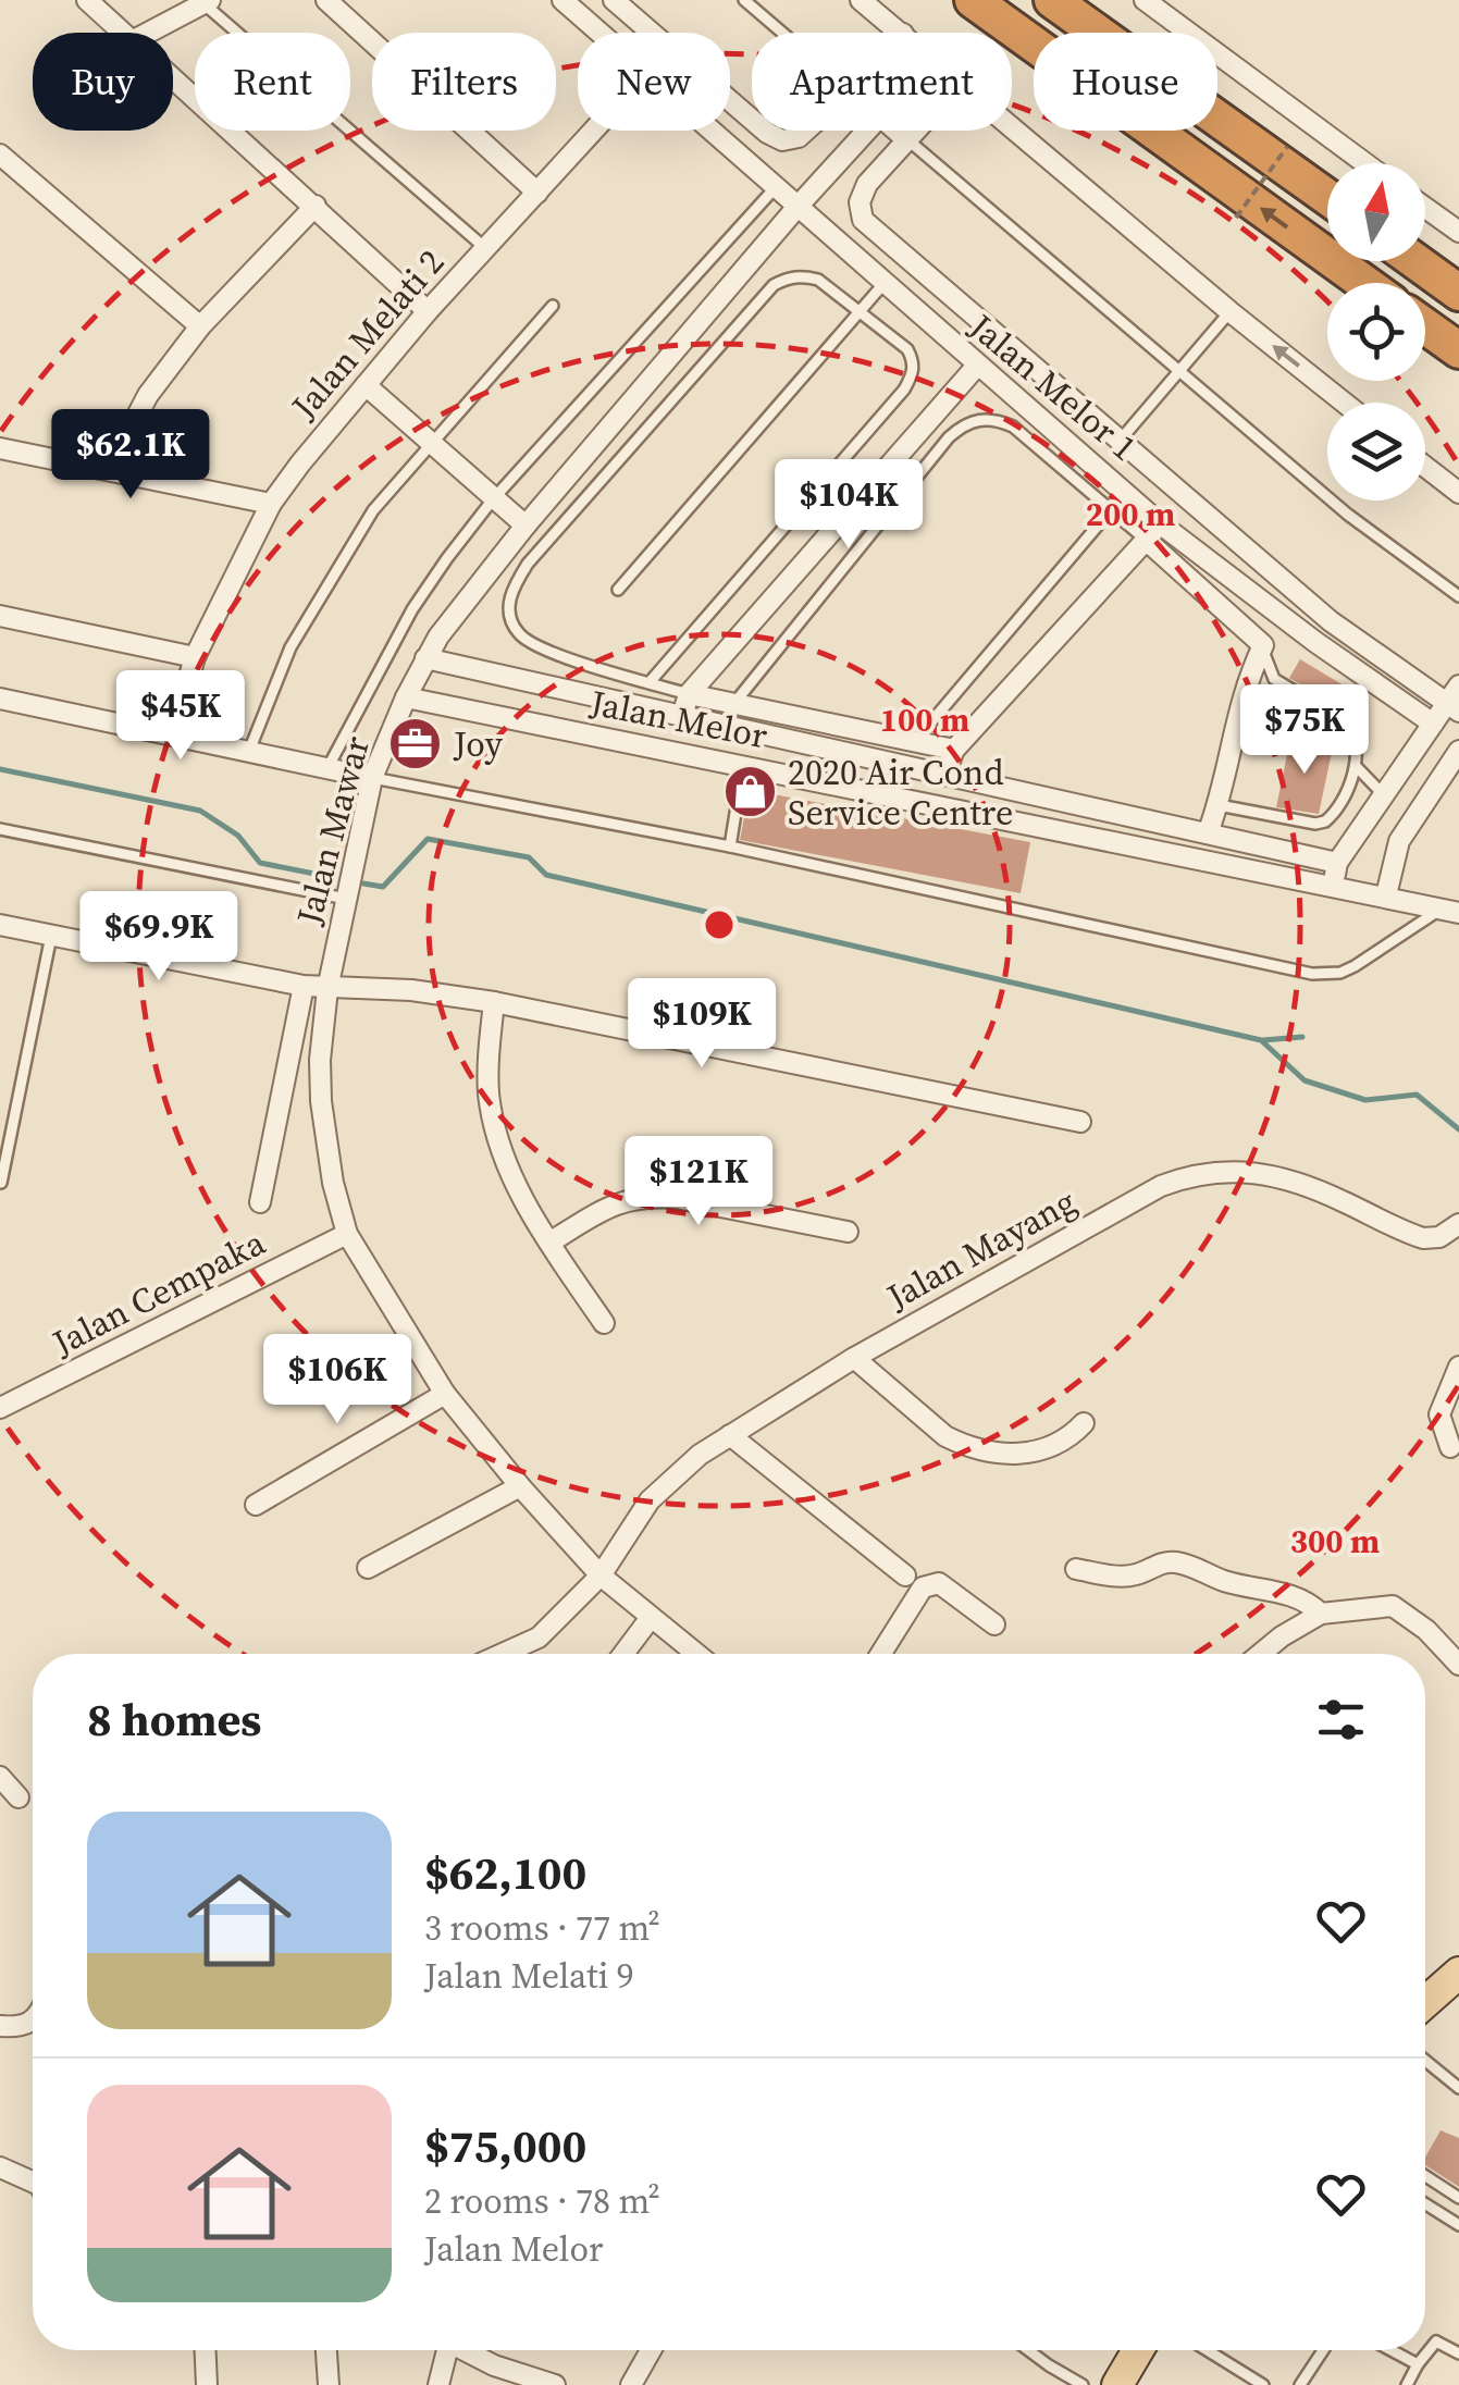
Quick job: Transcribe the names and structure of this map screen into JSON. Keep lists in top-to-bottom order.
{
  "streets": {
    "street": [
      "Jalan Melati 2",
      "Jalan Melor 1",
      "Jalan Melor",
      "Jalan Mawar",
      "Jalan Mayang",
      "Jalan Cempaka"
    ]
  },
  "crossings": [
    ["Jalan Melor 1", "Jalan Mawar"],
    ["Jalan Melor", "Jalan Mawar"],
    ["Jalan Mawar", "Jalan Mayang"],
    ["Jalan Mawar", "Jalan Cempaka"]
  ],
  "places": {
    "office": ["Joy"],
    "shop": ["2020 Air Cond Service Centre"]
  },
  "north": "top",
  "page": {
    "chip": [
      "Buy",
      "Rent",
      "Filters",
      "New",
      "Apartment",
      "House"
    ],
    "price": [
      "$62.1K",
      "$104K",
      "$45K",
      "$75K",
      "$69.9K",
      "$109K",
      "$121K",
      "$106K"
    ],
    "heading": "8 homes",
    "list": [
      {
        "name": "$62,100",
        "note": "3 rooms · 77 m² · Jalan Melati 9"
      },
      {
        "name": "$75,000",
        "note": "2 rooms · 78 m² · Jalan Melor"
      }
    ]
  },
  "rings": ["200 m", "100 m", "300 m"]
}
